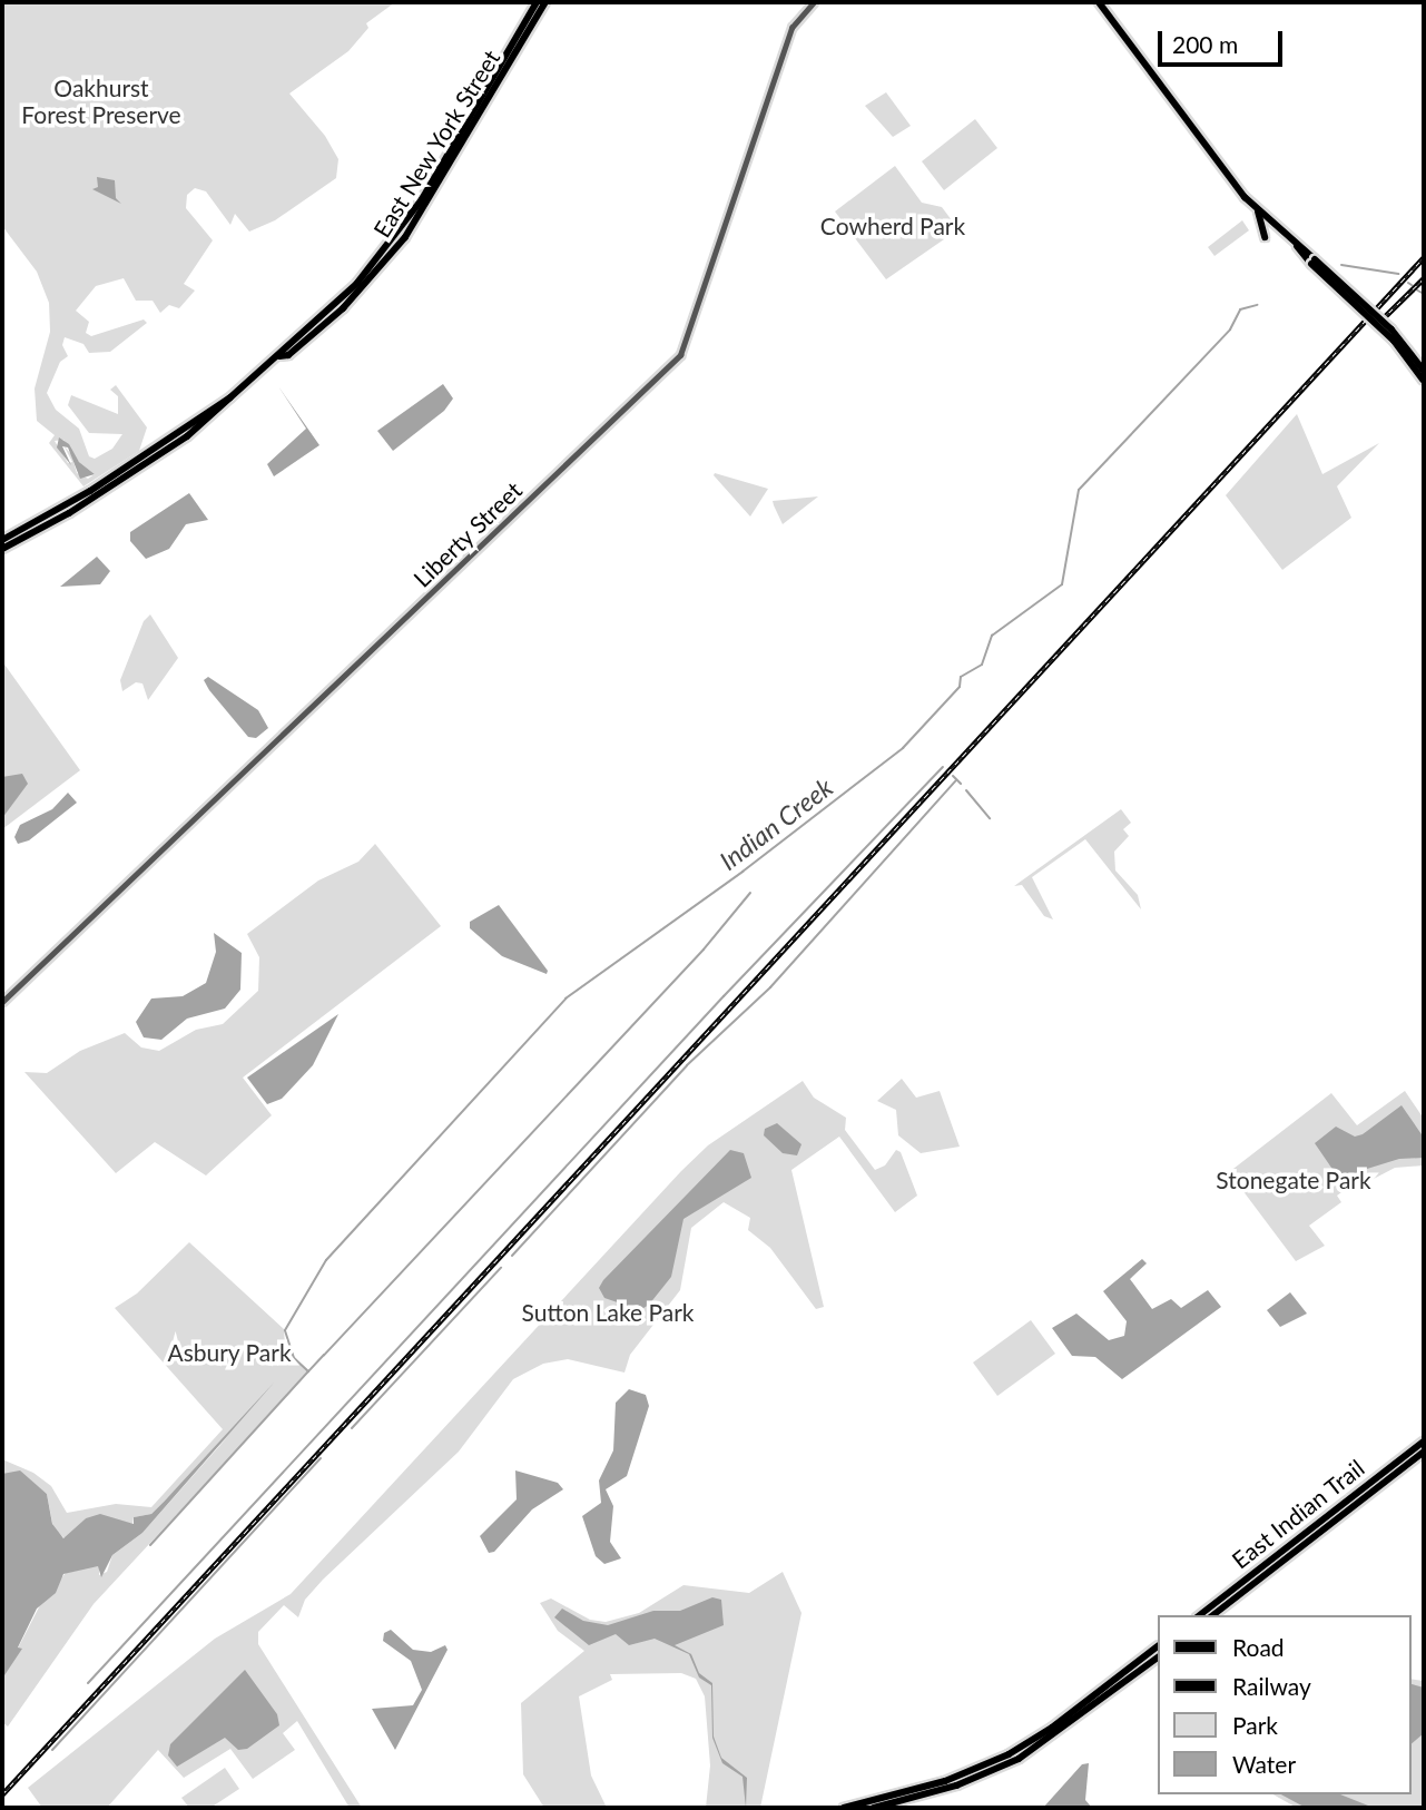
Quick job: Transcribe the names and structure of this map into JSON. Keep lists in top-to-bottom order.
{
  "streets": {
    "main road": ["East New York Street", "East Indian Trail"],
    "street": ["Liberty Street"]
  },
  "water": ["Indian Creek"],
  "parks": [
    "Oakhurst Forest Preserve",
    "Cowherd Park",
    "Stonegate Park",
    "Sutton Lake Park",
    "Asbury Park"
  ],
  "legend": [
    "Road",
    "Railway",
    "Park",
    "Water"
  ],
  "scale_bar": "200 m"
}
